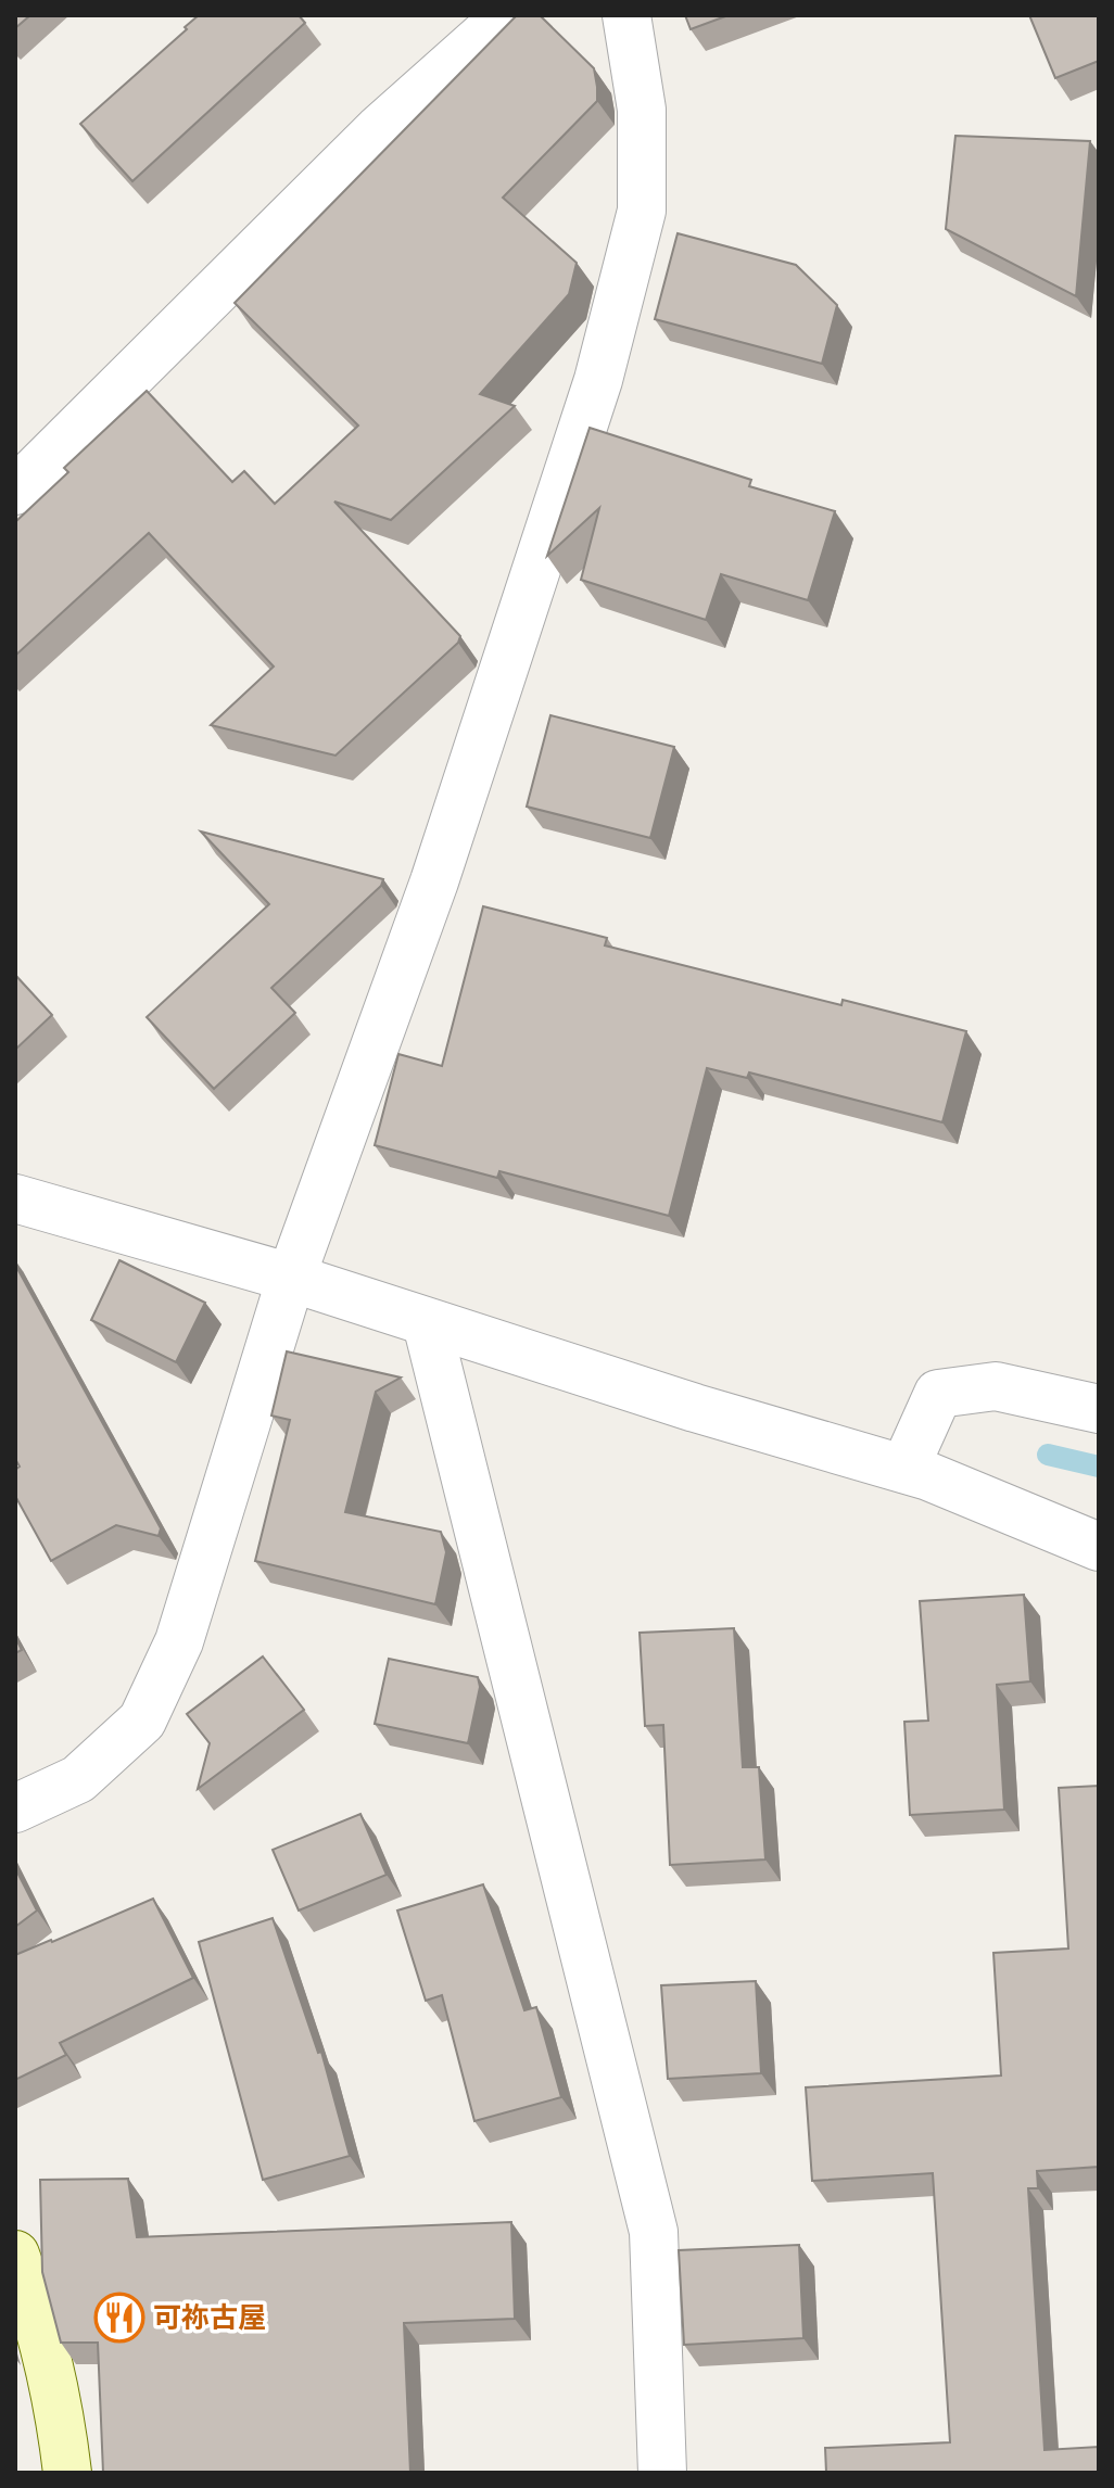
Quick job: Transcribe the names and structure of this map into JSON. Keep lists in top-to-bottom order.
{
  "places": {
    "restaurant": ["可祢古屋"]
  }
}
